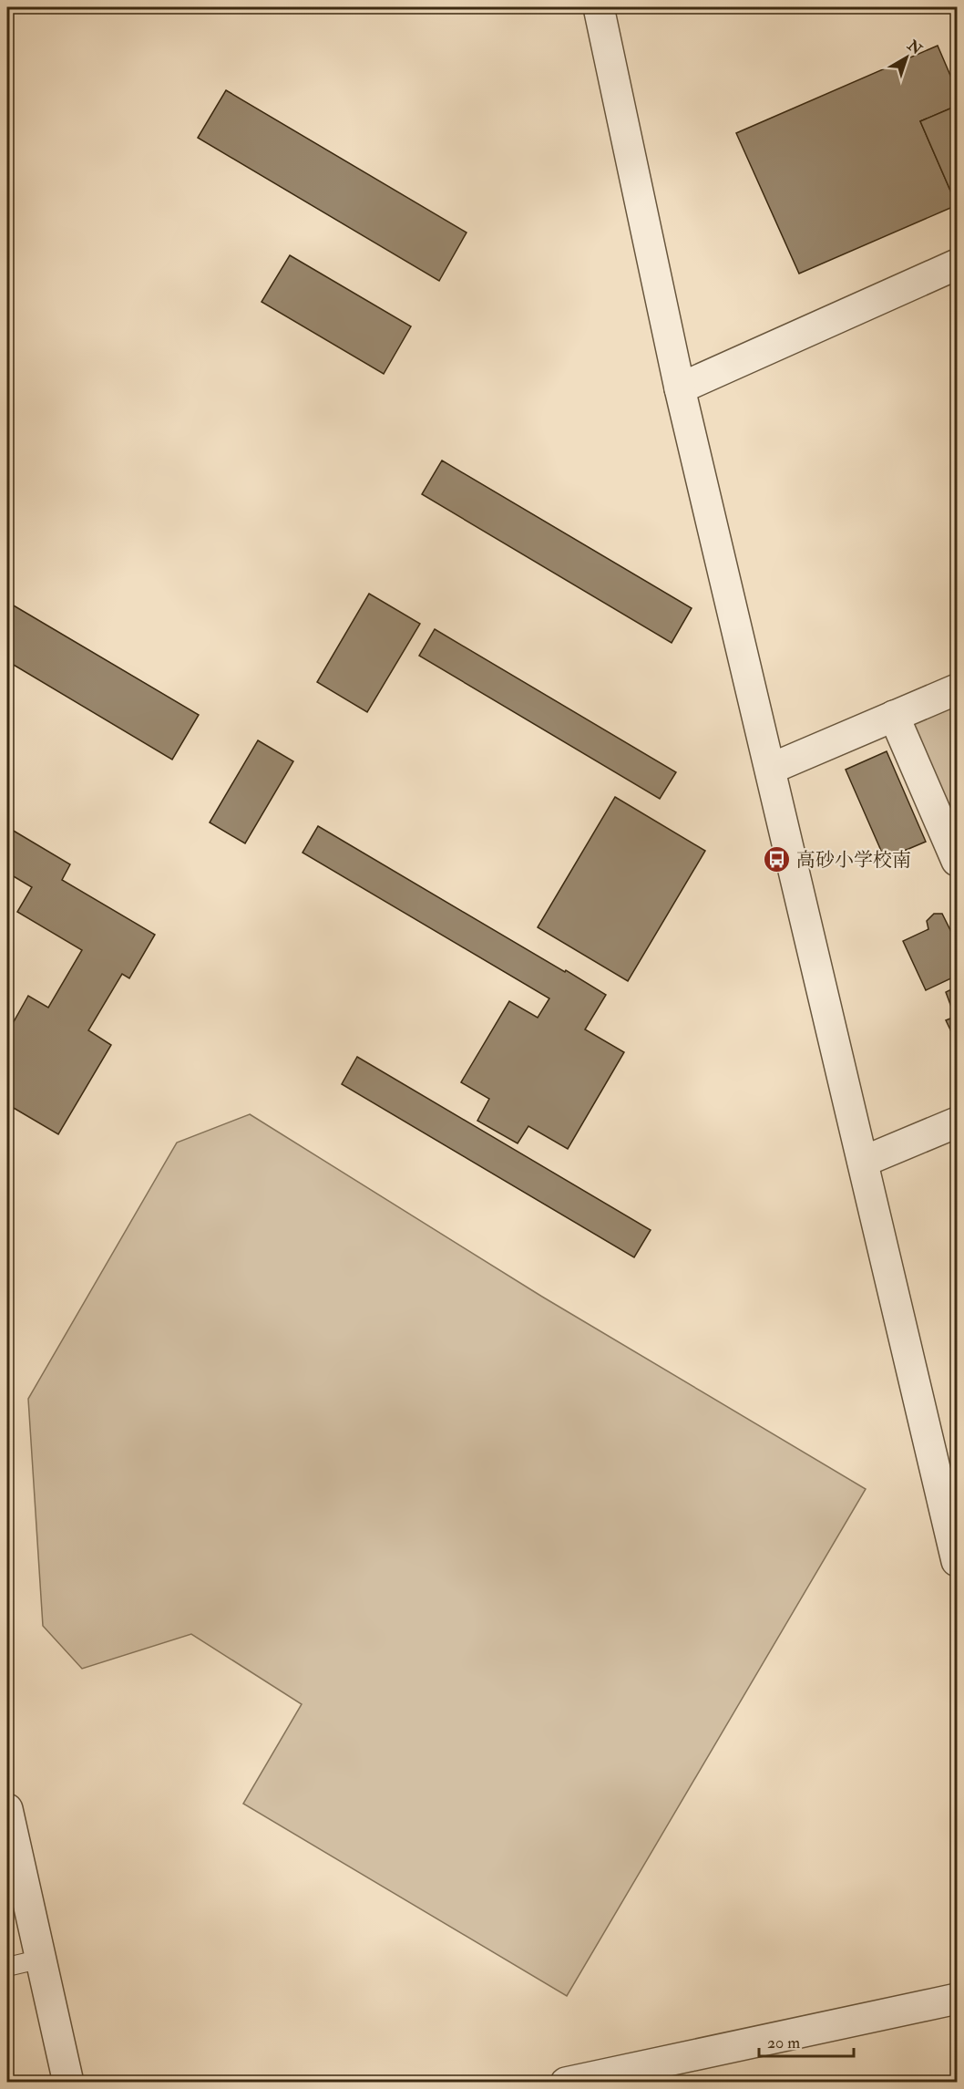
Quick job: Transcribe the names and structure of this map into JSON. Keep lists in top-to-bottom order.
{
  "places": {
    "bus stop": ["高砂小学校南"]
  },
  "scale_bar": "20 m",
  "north": "top right"
}
